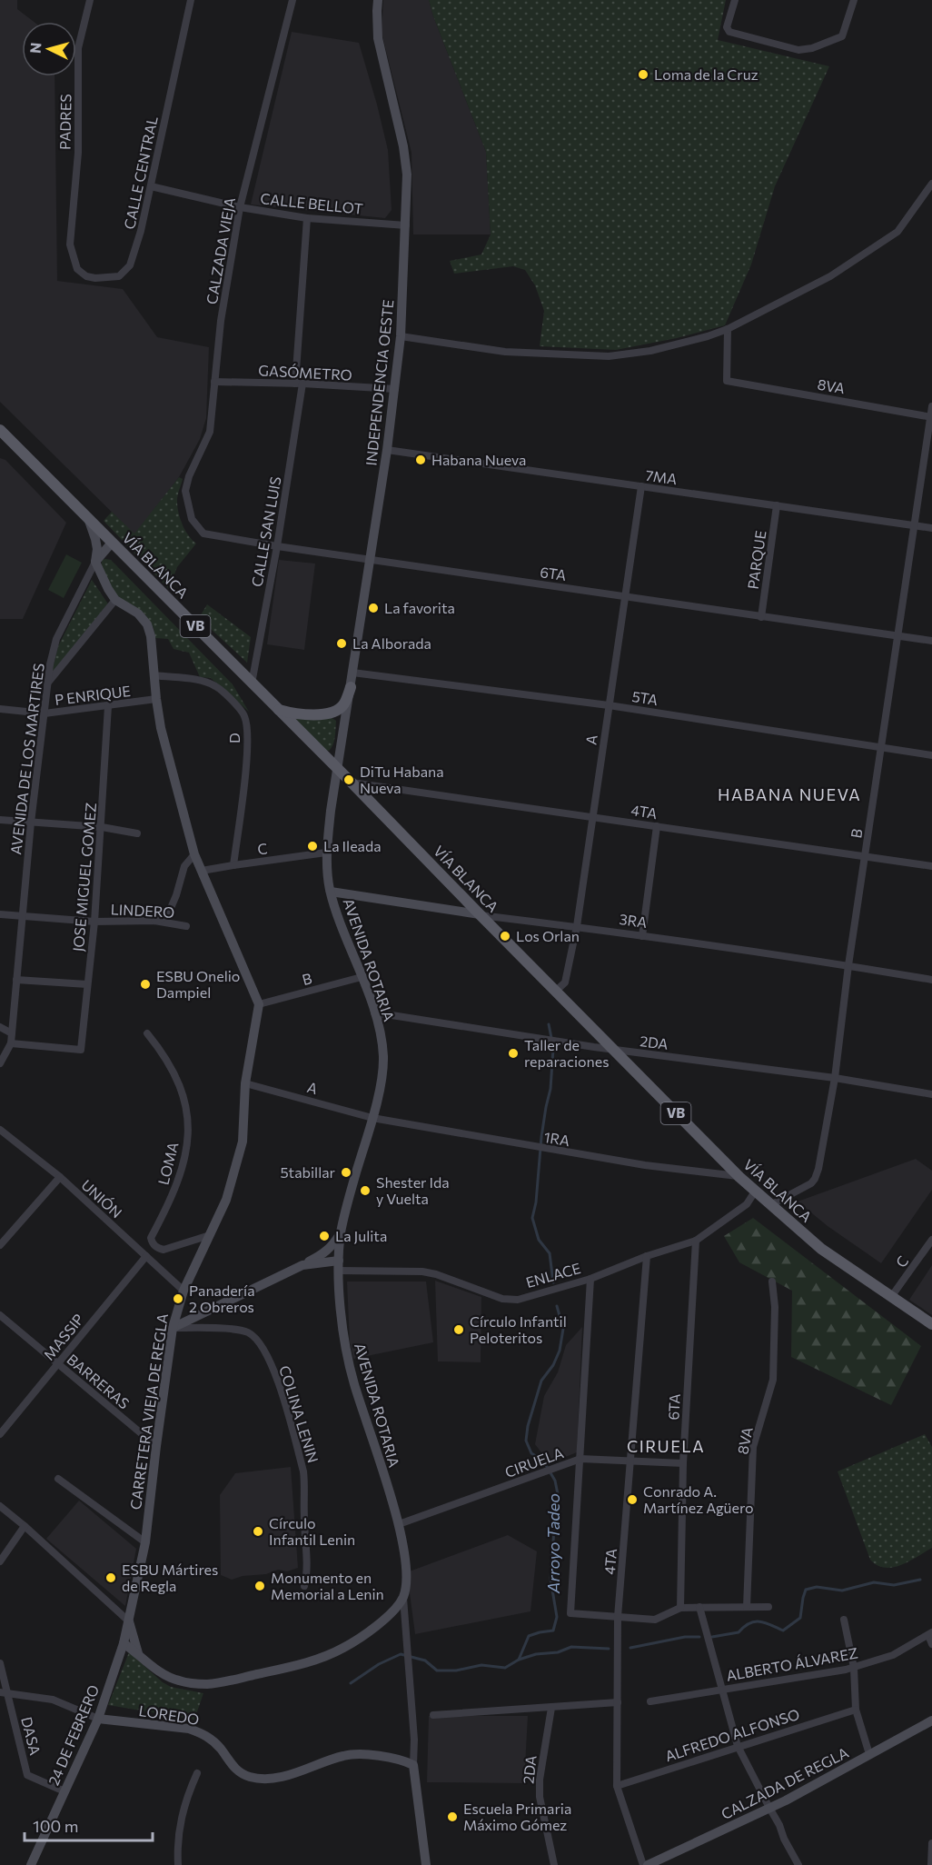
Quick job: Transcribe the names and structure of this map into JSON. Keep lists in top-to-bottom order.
{
  "streets": {
    "main road": [
      "INDEPENDENCIA OESTE",
      "VÍA BLANCA",
      "VB",
      "3RA",
      "AVENIDA ROTARIA",
      "ENLACE",
      "CARRETERA VIEJA DE REGLA",
      "LOREDO",
      "24 DE FEBRERO",
      "CALZADA DE REGLA"
    ],
    "street": [
      "PADRES",
      "CALLE CENTRAL",
      "CALLE BELLOT",
      "CALZADA VIEJA",
      "GASÓMETRO",
      "8VA",
      "7MA",
      "CALLE SAN LUIS",
      "PARQUE",
      "6TA",
      "P ENRIQUE",
      "5TA",
      "D",
      "A",
      "AVENIDA DE LOS MARTIRES",
      "4TA",
      "B",
      "C",
      "JOSE MIGUEL GOMEZ",
      "LINDERO",
      "2DA",
      "1RA",
      "LOMA",
      "UNIÓN",
      "MASSIP",
      "BARRERAS",
      "COLINA LENIN",
      "CIRUELA",
      "ALBERTO ÁLVAREZ",
      "ALFREDO ALFONSO",
      "DASA"
    ]
  },
  "crossings": [
    ["PADRES", "CALLE CENTRAL"],
    ["CALLE CENTRAL", "CALLE BELLOT"],
    ["CALLE BELLOT", "CALZADA VIEJA"],
    ["CALLE BELLOT", "INDEPENDENCIA OESTE"],
    ["CALLE BELLOT", "CALLE SAN LUIS"],
    ["CALZADA VIEJA", "GASÓMETRO"],
    ["CALZADA VIEJA", "6TA"],
    ["GASÓMETRO", "INDEPENDENCIA OESTE"],
    ["GASÓMETRO", "CALLE SAN LUIS"],
    ["INDEPENDENCIA OESTE", "7MA"],
    ["INDEPENDENCIA OESTE", "VÍA BLANCA"],
    ["INDEPENDENCIA OESTE", "6TA"],
    ["INDEPENDENCIA OESTE", "5TA"],
    ["INDEPENDENCIA OESTE", "AVENIDA ROTARIA"],
    ["8VA", "B"],
    ["7MA", "PARQUE"],
    ["7MA", "A"],
    ["7MA", "B"],
    ["CALLE SAN LUIS", "VÍA BLANCA"],
    ["CALLE SAN LUIS", "6TA"],
    ["PARQUE", "6TA"],
    ["VÍA BLANCA", "A"],
    ["VÍA BLANCA", "4TA"],
    ["VÍA BLANCA", "B"],
    ["VÍA BLANCA", "C"],
    ["VÍA BLANCA", "3RA"],
    ["VÍA BLANCA", "AVENIDA ROTARIA"],
    ["VÍA BLANCA", "2DA"],
    ["VÍA BLANCA", "1RA"],
    ["VÍA BLANCA", "ENLACE"],
    ["6TA", "A"],
    ["6TA", "B"],
    ["6TA", "ENLACE"],
    ["6TA", "CIRUELA"],
    ["P ENRIQUE", "AVENIDA DE LOS MARTIRES"],
    ["P ENRIQUE", "JOSE MIGUEL GOMEZ"],
    ["5TA", "A"],
    ["5TA", "B"],
    ["D", "C"],
    ["A", "4TA"],
    ["A", "3RA"],
    ["A", "AVENIDA ROTARIA"],
    ["A", "1RA"],
    ["A", "CARRETERA VIEJA DE REGLA"],
    ["AVENIDA DE LOS MARTIRES", "JOSE MIGUEL GOMEZ"],
    ["AVENIDA DE LOS MARTIRES", "LINDERO"],
    ["4TA", "B"],
    ["4TA", "ENLACE"],
    ["4TA", "CIRUELA"],
    ["4TA", "ALFREDO ALFONSO"],
    ["B", "3RA"],
    ["B", "AVENIDA ROTARIA"],
    ["B", "2DA"],
    ["B", "CARRETERA VIEJA DE REGLA"],
    ["C", "AVENIDA ROTARIA"],
    ["JOSE MIGUEL GOMEZ", "LINDERO"],
    ["3RA", "AVENIDA ROTARIA"],
    ["AVENIDA ROTARIA", "2DA"],
    ["AVENIDA ROTARIA", "1RA"],
    ["AVENIDA ROTARIA", "ENLACE"],
    ["AVENIDA ROTARIA", "CIRUELA"],
    ["AVENIDA ROTARIA", "LOREDO"],
    ["LOMA", "CARRETERA VIEJA DE REGLA"],
    ["UNIÓN", "MASSIP"],
    ["UNIÓN", "CARRETERA VIEJA DE REGLA"],
    ["ENLACE", "CARRETERA VIEJA DE REGLA"],
    ["ENLACE", "COLINA LENIN"],
    ["MASSIP", "BARRERAS"],
    ["BARRERAS", "CARRETERA VIEJA DE REGLA"],
    ["CARRETERA VIEJA DE REGLA", "COLINA LENIN"],
    ["CARRETERA VIEJA DE REGLA", "24 DE FEBRERO"],
    ["LOREDO", "24 DE FEBRERO"],
    ["LOREDO", "DASA"],
    ["24 DE FEBRERO", "DASA"]
  ],
  "districts": ["HABANA NUEVA", "CIRUELA"],
  "water": ["Arroyo Tadeo"],
  "places": [
    "Loma de la Cruz",
    "Habana Nueva",
    "La favorita",
    "La Alborada",
    "DiTu Habana Nueva",
    "La Ileada",
    "Los Orlan",
    "ESBU Onelio Dampiel",
    "Taller de reparaciones",
    "5tabillar",
    "Shester Ida y Vuelta",
    "La Julita",
    "Panadería 2 Obreros",
    "Círculo Infantil Peloteritos",
    "Conrado A. Martínez Agüero",
    "Círculo Infantil Lenin",
    "ESBU Mártires de Regla",
    "Monumento en Memorial a Lenin",
    "Escuela Primaria Máximo Gómez"
  ],
  "scale_bar": "100 m",
  "north": "left"
}
